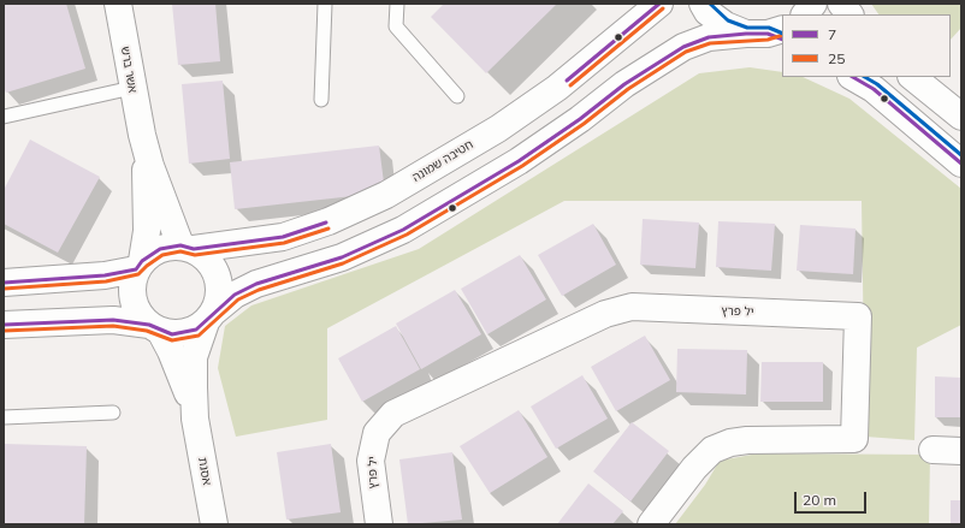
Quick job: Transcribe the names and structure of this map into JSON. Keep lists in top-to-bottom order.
{
  "streets": {
    "street": [
      "אשר ברש",
      "חטיבה שמונה",
      "יל פרץ",
      "אסנת"
    ]
  },
  "crossings": [
    ["אשר ברש", "חטיבה שמונה"],
    ["אשר ברש", "אסנת"],
    ["חטיבה שמונה", "אסנת"]
  ],
  "lines": ["transit line 7", "transit line 25"],
  "legend": ["7", "25"],
  "scale_bar": "20 m"
}
